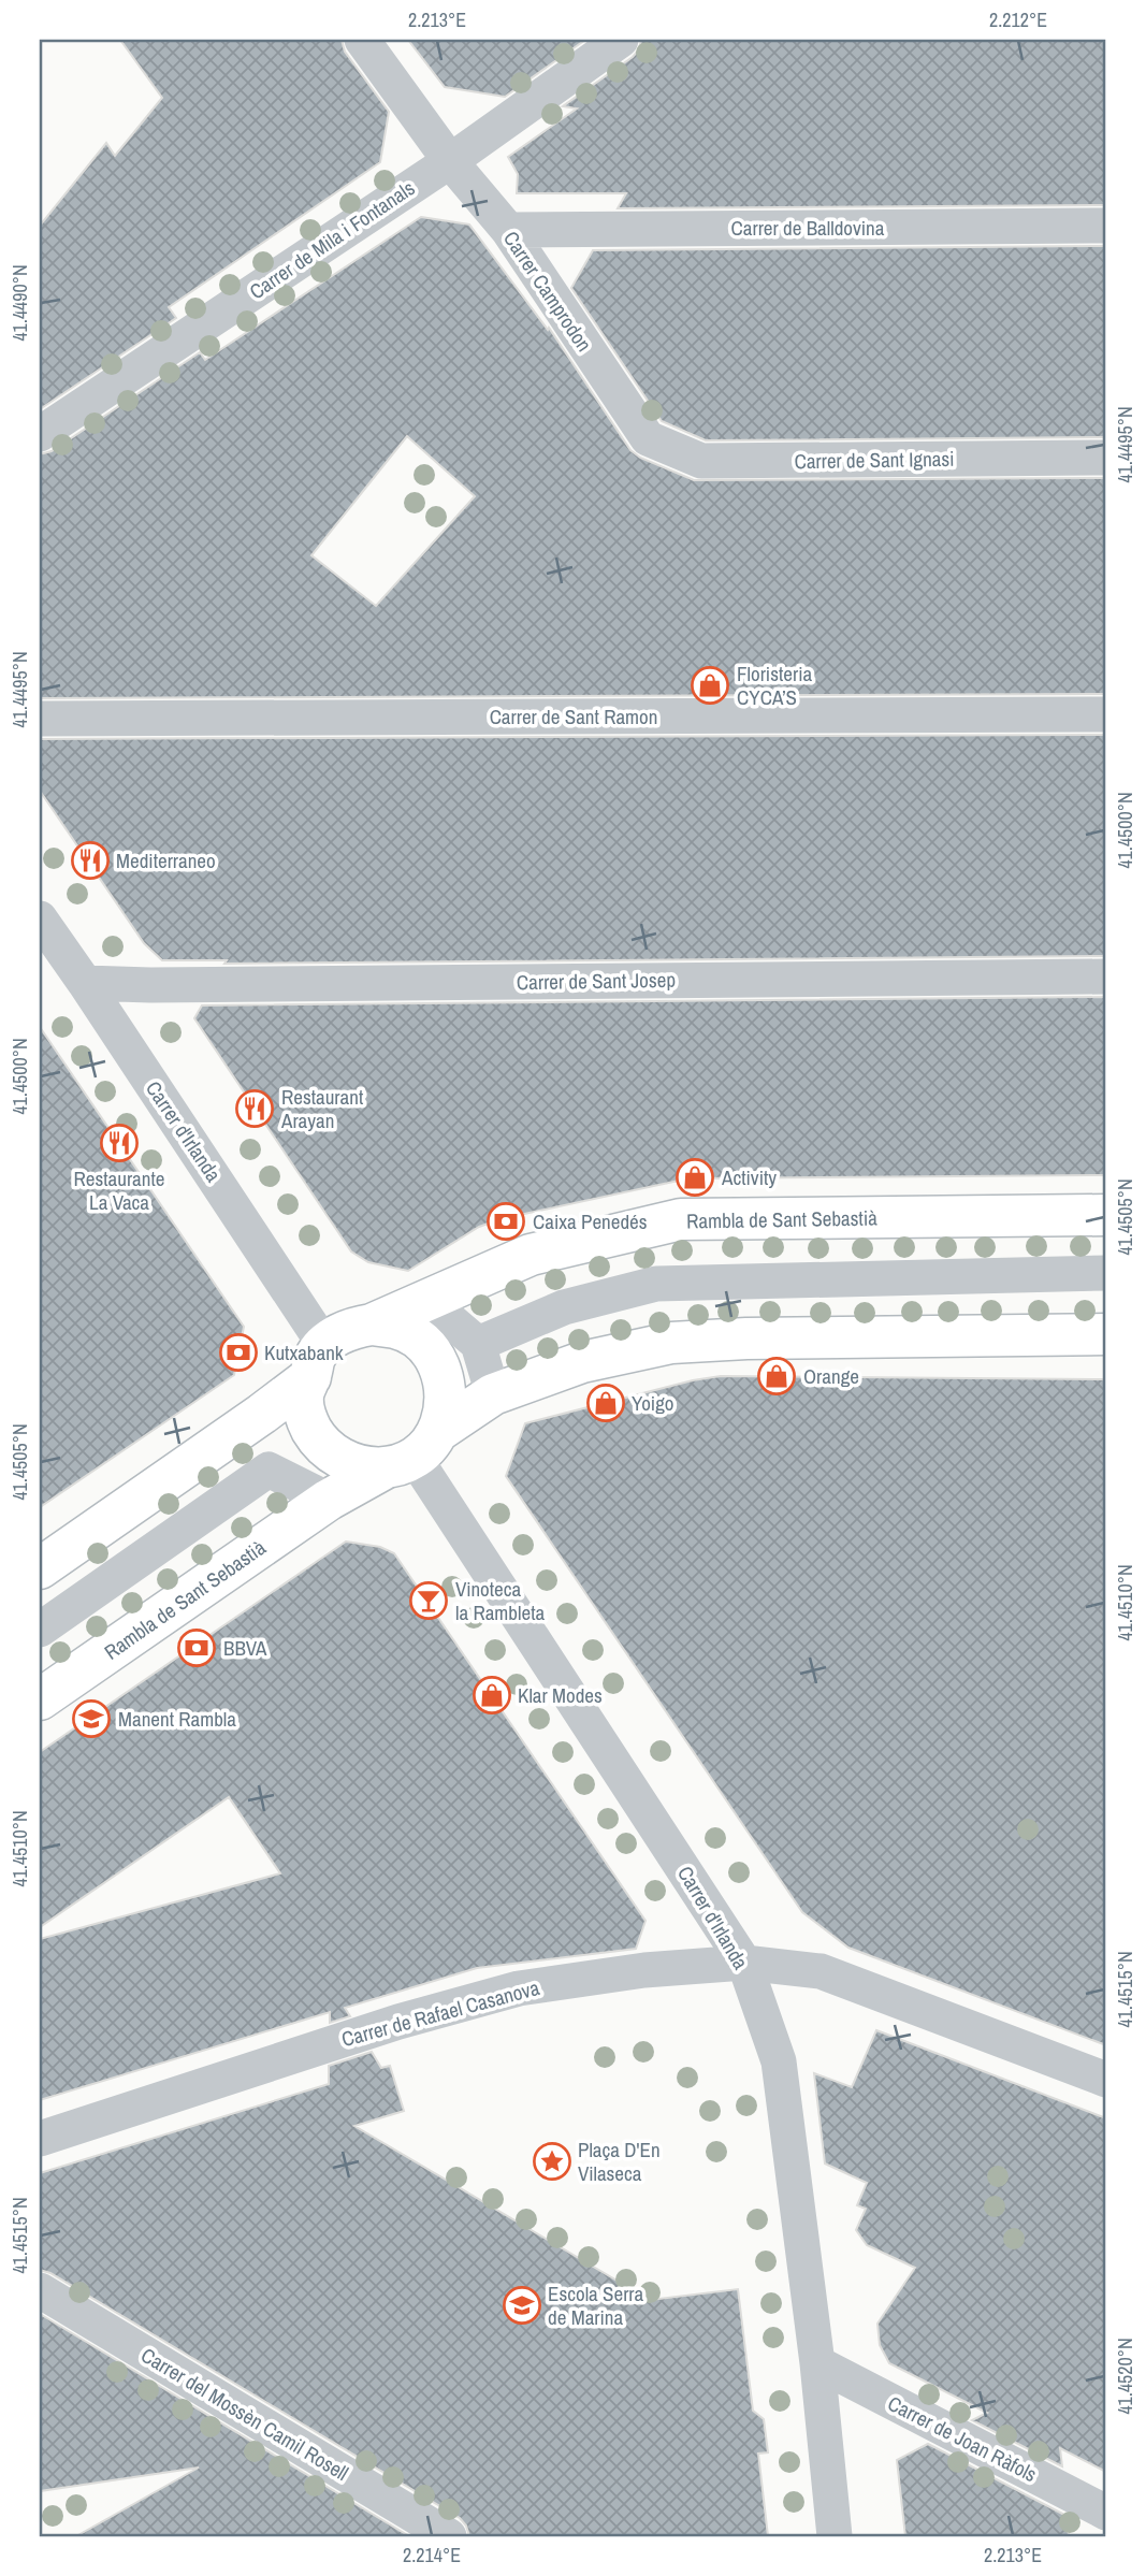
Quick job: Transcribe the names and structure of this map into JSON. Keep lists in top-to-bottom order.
{
  "streets": {
    "street": [
      "Carrer de Balldovina",
      "Carrer de Mila i Fontanals",
      "Carrer Camprodon",
      "Carrer de Sant Ignasi",
      "Carrer de Sant Ramon",
      "Carrer de Sant Josep",
      "Carrer d'Irlanda",
      "Rambla de Sant Sebastià",
      "Carrer de Rafael Casanova",
      "Carrer del Mossèn Camil Rosell",
      "Carrer de Joan Ràfols"
    ]
  },
  "crossings": [
    ["Carrer de Balldovina", "Carrer Camprodon"],
    ["Carrer de Mila i Fontanals", "Carrer Camprodon"],
    ["Carrer Camprodon", "Carrer de Sant Ignasi"],
    ["Carrer de Sant Josep", "Carrer d'Irlanda"],
    ["Carrer d'Irlanda", "Rambla de Sant Sebastià"],
    ["Carrer d'Irlanda", "Carrer de Rafael Casanova"],
    ["Carrer d'Irlanda", "Carrer de Joan Ràfols"]
  ],
  "places": {
    "shop": [
      "Floristeria CYCA’S",
      "Activity",
      "Orange",
      "Yoigo",
      "Klar Modes"
    ],
    "restaurant": ["Mediterraneo", "Restaurant Arayan", "Restaurante La Vaca"],
    "bank": ["Caixa Penedés", "Kutxabank", "BBVA"],
    "bar": ["Vinoteca la Rambleta"],
    "school or university": ["Manent Rambla", "Escola Serra de Marina"],
    "place": ["Plaça D'En Vilaseca"]
  },
  "coordinates": [
    "2.213°E",
    "2.212°E",
    "41.4490°N",
    "41.4495°N",
    "41.4500°N",
    "41.4505°N",
    "41.4510°N",
    "41.4515°N",
    "41.4520°N",
    "2.214°E"
  ]
}
